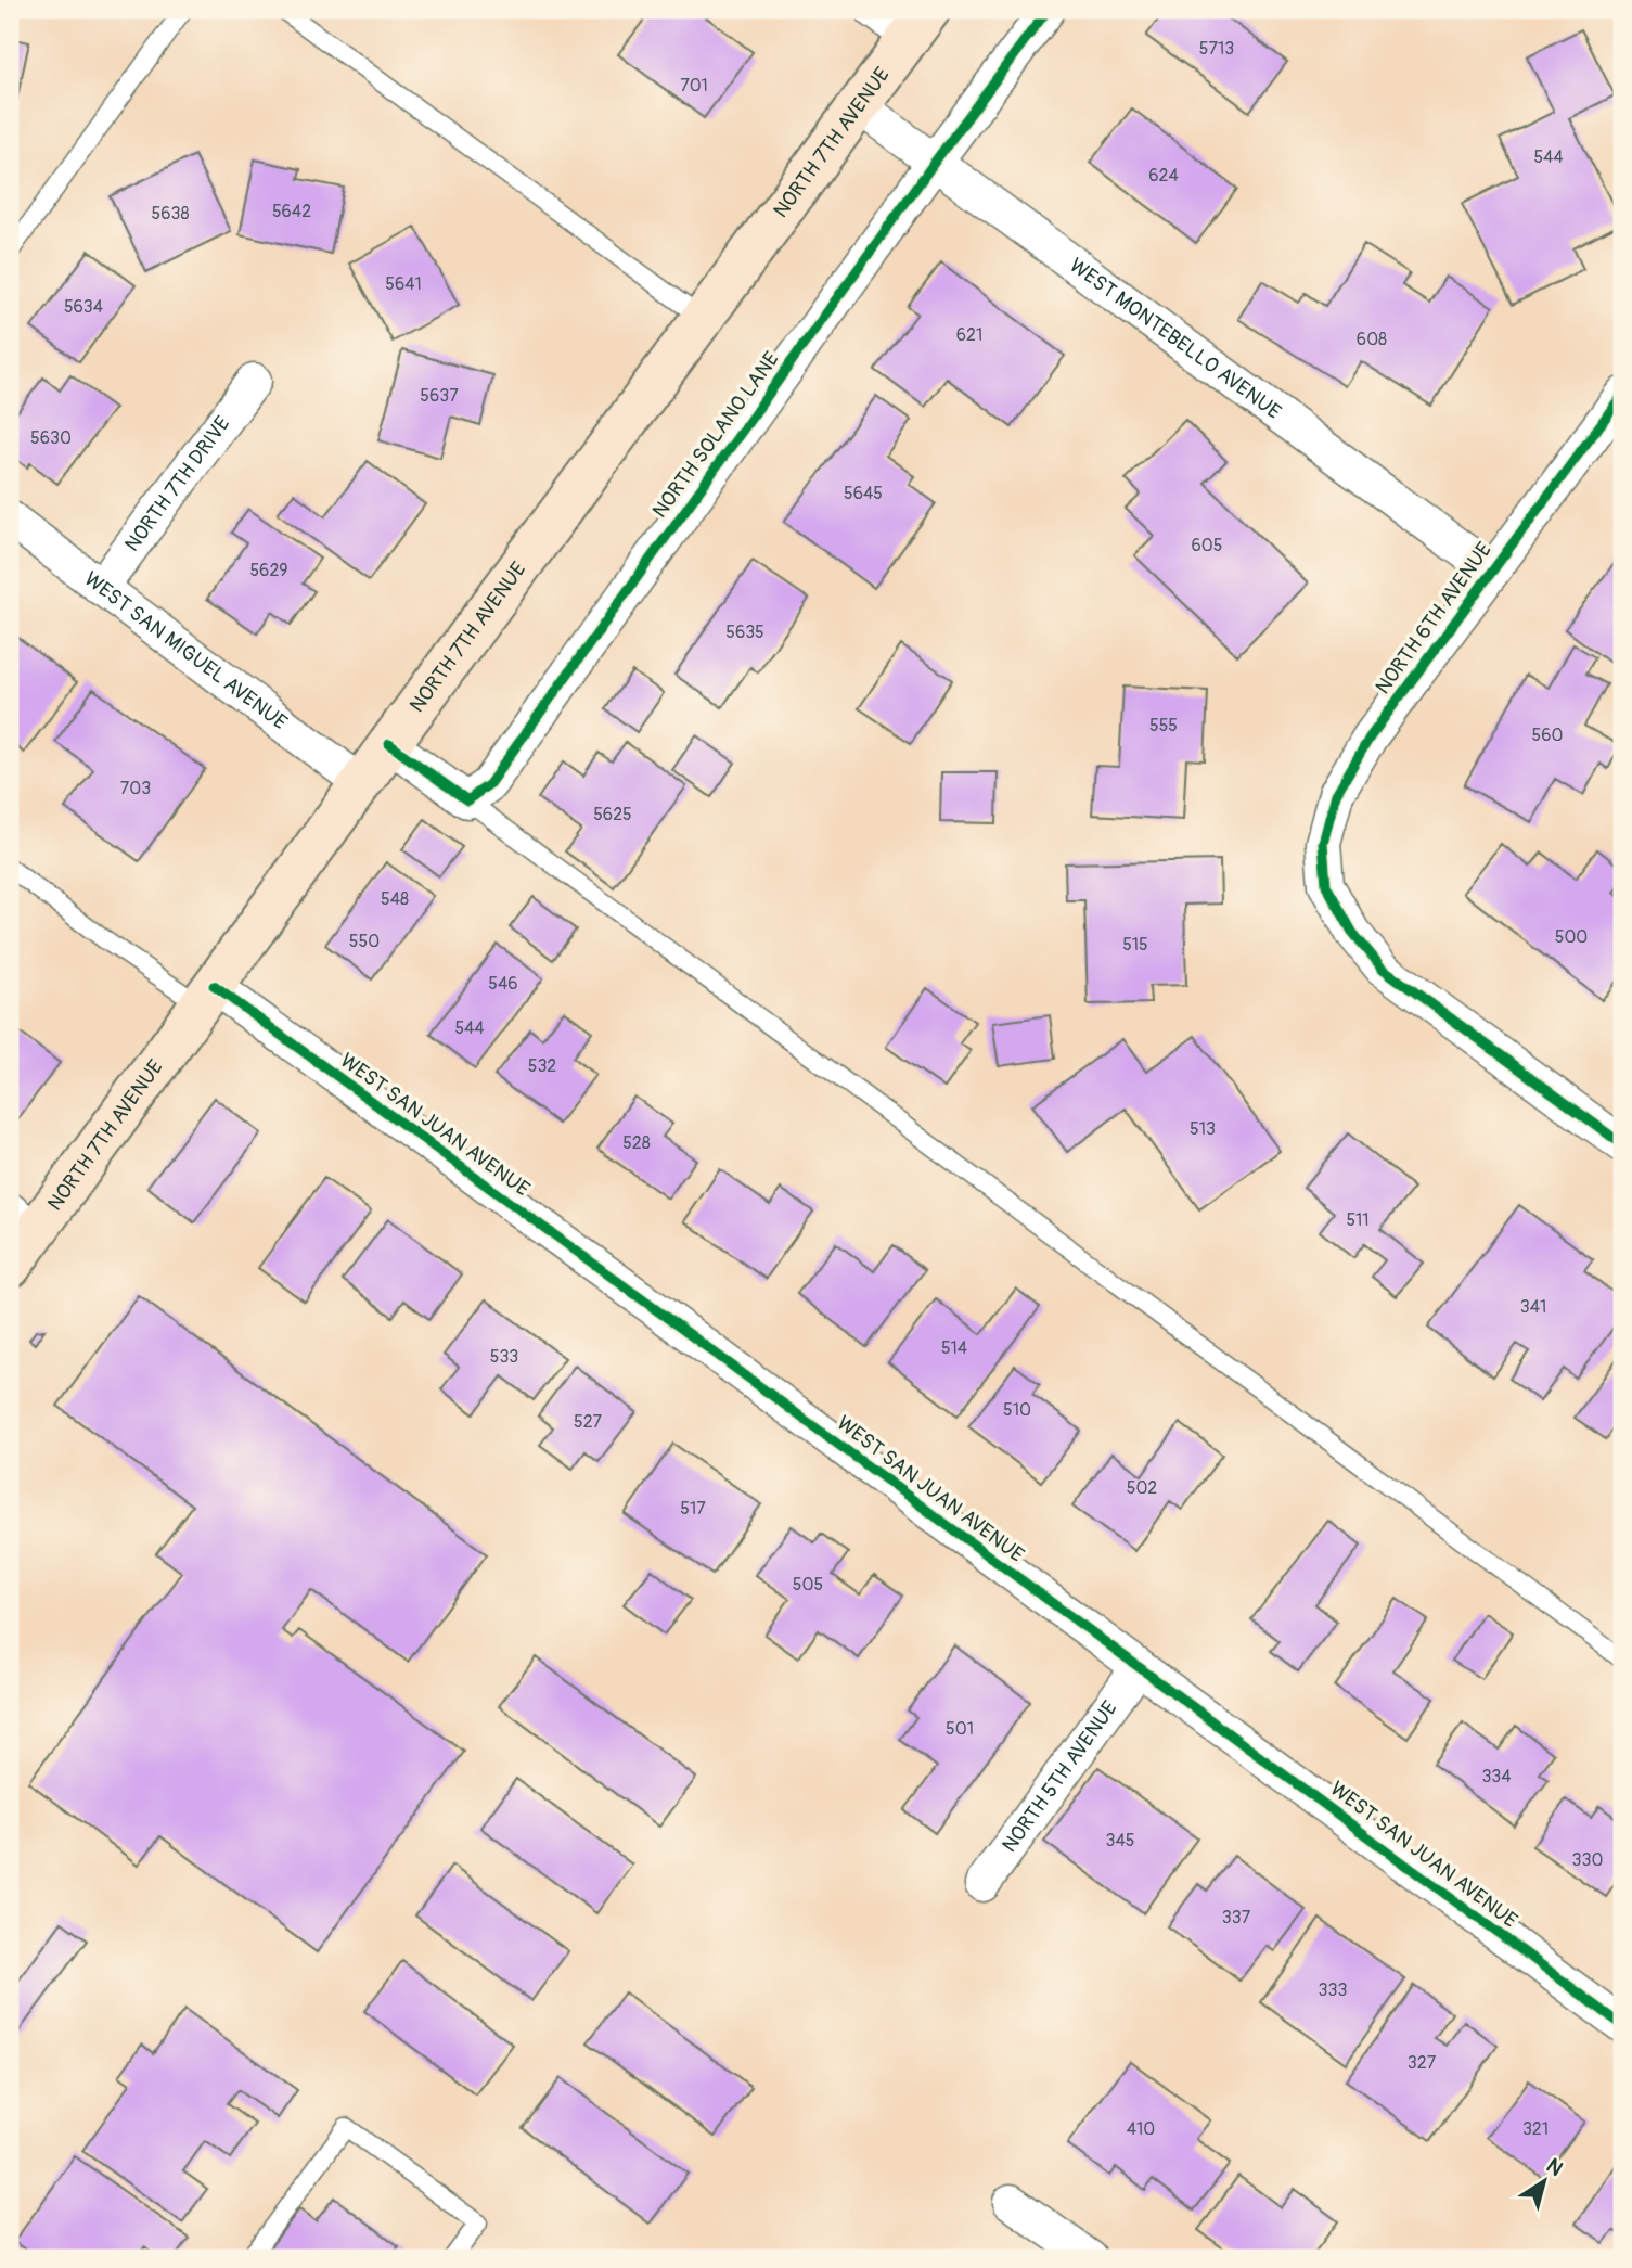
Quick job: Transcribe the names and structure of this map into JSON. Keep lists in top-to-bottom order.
{
  "streets": {
    "main road": ["NORTH 7TH AVENUE"],
    "street": [
      "WEST MONTEBELLO AVENUE",
      "NORTH SOLANO LANE",
      "NORTH 7TH DRIVE",
      "NORTH 6TH AVENUE",
      "WEST SAN MIGUEL AVENUE",
      "WEST SAN JUAN AVENUE",
      "NORTH 5TH AVENUE"
    ]
  },
  "crossings": [
    ["NORTH 7TH AVENUE", "WEST MONTEBELLO AVENUE"],
    ["NORTH 7TH AVENUE", "WEST SAN MIGUEL AVENUE"],
    ["NORTH 7TH AVENUE", "WEST SAN JUAN AVENUE"],
    ["WEST MONTEBELLO AVENUE", "NORTH SOLANO LANE"],
    ["WEST MONTEBELLO AVENUE", "NORTH 6TH AVENUE"],
    ["NORTH 7TH DRIVE", "WEST SAN MIGUEL AVENUE"],
    ["WEST SAN JUAN AVENUE", "NORTH 5TH AVENUE"]
  ],
  "house_numbers": [
    "5713",
    "701",
    "544",
    "624",
    "5642",
    "5638",
    "5641",
    "5634",
    "621",
    "608",
    "5637",
    "5630",
    "5645",
    "605",
    "5629",
    "5635",
    "555",
    "560",
    "703",
    "5625",
    "548",
    "500",
    "550",
    "515",
    "546",
    "544",
    "532",
    "513",
    "528",
    "511",
    "341",
    "514",
    "533",
    "510",
    "527",
    "502",
    "517",
    "505",
    "501",
    "334",
    "345",
    "330",
    "337",
    "333",
    "327",
    "410",
    "321"
  ],
  "north": "top right"
}
